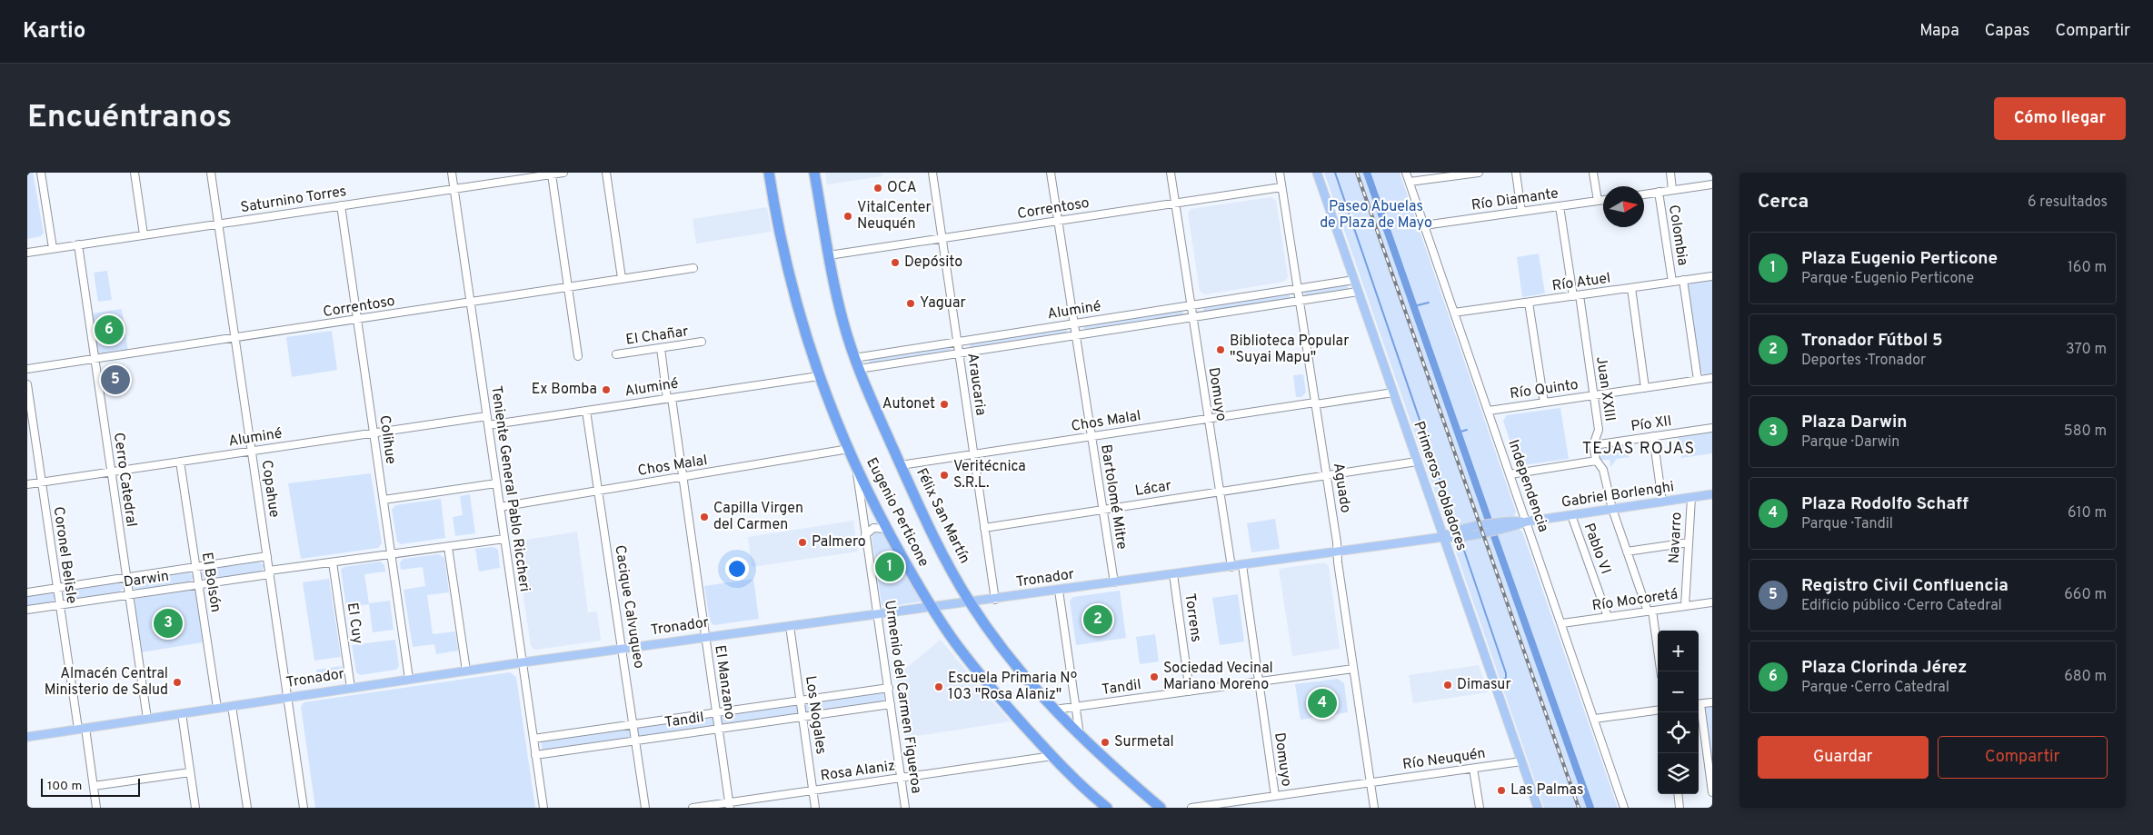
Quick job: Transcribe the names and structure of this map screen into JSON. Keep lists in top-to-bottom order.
{
  "streets": {
    "highway": ["Eugenio Perticone", "Félix San Martín"],
    "main road": ["Primeros Pobladores", "Gabriel Borlenghi", "Tronador"],
    "street": [
      "Saturnino Torres",
      "Río Diamante",
      "Correntoso",
      "Colombia",
      "Río Atuel",
      "Aluminé",
      "El Chañar",
      "Araucaria",
      "Juan XXIII",
      "Río Quinto",
      "Domuyo",
      "Chos Malal",
      "Pío XII",
      "Colihue",
      "Cerro Catedral",
      "Independencia",
      "Aguado",
      "Copahue",
      "Teniente General Pablo Riccheri",
      "Lácar",
      "Bartolomé Mitre",
      "Navarro",
      "Pablo VI",
      "Coronel Belisle",
      "Darwin",
      "El Bolsón",
      "Río Mocoretá",
      "Cacique Calvuqueo",
      "Torrens",
      "El Cuy",
      "El Manzano",
      "Tandil",
      "Urmenio del Carmen Figueroa",
      "Los Nogales",
      "Río Neuquén",
      "Rosa Alaniz"
    ]
  },
  "crossings": [
    ["Saturnino Torres", "Colihue"],
    ["Saturnino Torres", "Cerro Catedral"],
    ["Saturnino Torres", "Copahue"],
    ["Saturnino Torres", "Teniente General Pablo Riccheri"],
    ["Río Diamante", "Juan XXIII"],
    ["Río Diamante", "Independencia"],
    ["Correntoso", "Araucaria"],
    ["Correntoso", "Domuyo"],
    ["Correntoso", "Colihue"],
    ["Correntoso", "Cerro Catedral"],
    ["Correntoso", "Aguado"],
    ["Correntoso", "Copahue"],
    ["Correntoso", "Teniente General Pablo Riccheri"],
    ["Correntoso", "Bartolomé Mitre"],
    ["Correntoso", "Félix San Martín"],
    ["Colombia", "Río Atuel"],
    ["Colombia", "Río Quinto"],
    ["Río Atuel", "Juan XXIII"],
    ["Río Atuel", "Independencia"],
    ["Aluminé", "Araucaria"],
    ["Aluminé", "Domuyo"],
    ["Aluminé", "Colihue"],
    ["Aluminé", "Cerro Catedral"],
    ["Aluminé", "Aguado"],
    ["Aluminé", "Copahue"],
    ["Aluminé", "Teniente General Pablo Riccheri"],
    ["Aluminé", "Bartolomé Mitre"],
    ["Aluminé", "Eugenio Perticone"],
    ["Aluminé", "Félix San Martín"],
    ["Aluminé", "Coronel Belisle"],
    ["Aluminé", "El Bolsón"],
    ["Aluminé", "Cacique Calvuqueo"],
    ["Aluminé", "El Manzano"],
    ["El Chañar", "El Manzano"],
    ["Araucaria", "Chos Malal"],
    ["Araucaria", "Lácar"],
    ["Araucaria", "Tronador"],
    ["Juan XXIII", "Río Quinto"],
    ["Juan XXIII", "Pío XII"],
    ["Juan XXIII", "Gabriel Borlenghi"],
    ["Juan XXIII", "Río Mocoretá"],
    ["Río Quinto", "Independencia"],
    ["Domuyo", "Chos Malal"],
    ["Domuyo", "Lácar"],
    ["Domuyo", "Tronador"],
    ["Domuyo", "Tandil"],
    ["Domuyo", "Río Neuquén"],
    ["Chos Malal", "Aguado"],
    ["Chos Malal", "Teniente General Pablo Riccheri"],
    ["Chos Malal", "Bartolomé Mitre"],
    ["Chos Malal", "Eugenio Perticone"],
    ["Chos Malal", "Félix San Martín"],
    ["Chos Malal", "Cacique Calvuqueo"],
    ["Chos Malal", "El Manzano"],
    ["Pío XII", "Navarro"],
    ["Colihue", "Tronador"],
    ["Colihue", "Darwin"],
    ["Cerro Catedral", "Tronador"],
    ["Cerro Catedral", "Darwin"],
    ["Primeros Pobladores", "Gabriel Borlenghi"],
    ["Primeros Pobladores", "Río Neuquén"],
    ["Independencia", "Gabriel Borlenghi"],
    ["Independencia", "Río Mocoretá"],
    ["Aguado", "Lácar"],
    ["Aguado", "Gabriel Borlenghi"],
    ["Aguado", "Tronador"],
    ["Aguado", "Tandil"],
    ["Aguado", "Río Neuquén"],
    ["Copahue", "Tronador"],
    ["Copahue", "Darwin"],
    ["Teniente General Pablo Riccheri", "Tronador"],
    ["Teniente General Pablo Riccheri", "Darwin"],
    ["Teniente General Pablo Riccheri", "Tandil"],
    ["Lácar", "Bartolomé Mitre"],
    ["Gabriel Borlenghi", "Navarro"],
    ["Gabriel Borlenghi", "Pablo VI"],
    ["Gabriel Borlenghi", "Tronador"],
    ["Bartolomé Mitre", "Tronador"],
    ["Eugenio Perticone", "Tronador"],
    ["Eugenio Perticone", "Urmenio del Carmen Figueroa"],
    ["Eugenio Perticone", "Rosa Alaniz"],
    ["Félix San Martín", "Tronador"],
    ["Félix San Martín", "Tandil"],
    ["Navarro", "Río Mocoretá"],
    ["Pablo VI", "Río Mocoretá"],
    ["Coronel Belisle", "Tronador"],
    ["Coronel Belisle", "Darwin"],
    ["Tronador", "El Bolsón"],
    ["Tronador", "Cacique Calvuqueo"],
    ["Tronador", "Torrens"],
    ["Tronador", "El Cuy"],
    ["Tronador", "El Manzano"],
    ["Tronador", "Urmenio del Carmen Figueroa"],
    ["Tronador", "Los Nogales"],
    ["Darwin", "El Bolsón"],
    ["Darwin", "El Cuy"],
    ["Cacique Calvuqueo", "Tandil"],
    ["Torrens", "Tandil"],
    ["El Manzano", "Tandil"],
    ["El Manzano", "Rosa Alaniz"],
    ["Tandil", "Urmenio del Carmen Figueroa"],
    ["Tandil", "Los Nogales"],
    ["Urmenio del Carmen Figueroa", "Rosa Alaniz"],
    ["Los Nogales", "Rosa Alaniz"]
  ],
  "districts": ["TEJAS ROJAS"],
  "parks": ["Paseo Abuelas de Plaza de Mayo"],
  "places": [
    "OCA",
    "VitalCenter Neuquén",
    "Depósito",
    "Yaguar",
    "Biblioteca Popular \"Suyai Mapu\"",
    "Ex Bomba",
    "Autonet",
    "Veritécnica S.R.L.",
    "Capilla Virgen del Carmen",
    "Palmero",
    "Sociedad Vecinal Mariano Moreno",
    "Almacén Central Ministerio de Salud",
    "Dimasur",
    "Escuela Primaria Nº 103 \"Rosa Alaniz\"",
    "Surmetal",
    "Las Palmas"
  ],
  "scale_bar": "100 m",
  "north": "right",
  "page": {
    "header": "Kartio",
    "nav": ["Mapa", "Capas", "Compartir"],
    "buttons": [
      "Cómo llegar",
      ["Guardar", "Compartir"]
    ],
    "title": "Encuéntranos",
    "heading": ["Cerca", "6 resultados"],
    "list": [
      {
        "mark": "1",
        "name": "Plaza Eugenio Perticone",
        "note": "Parque · Eugenio Perticone",
        "value": "160 m"
      },
      {
        "mark": "2",
        "name": "Tronador Fútbol 5",
        "note": "Deportes · Tronador",
        "value": "370 m"
      },
      {
        "mark": "3",
        "name": "Plaza Darwin",
        "note": "Parque · Darwin",
        "value": "580 m"
      },
      {
        "mark": "4",
        "name": "Plaza Rodolfo Schaff",
        "note": "Parque · Tandil",
        "value": "610 m"
      },
      {
        "mark": "5",
        "name": "Registro Civil Confluencia",
        "note": "Edificio público · Cerro Catedral",
        "value": "660 m"
      },
      {
        "mark": "6",
        "name": "Plaza Clorinda Jérez",
        "note": "Parque · Cerro Catedral",
        "value": "680 m"
      }
    ],
    "pins": [
      "6",
      "5",
      "1",
      "2",
      "3",
      "4"
    ],
    "map_buttons": ["+", "−"],
    "scale": "100 m"
  }
}
